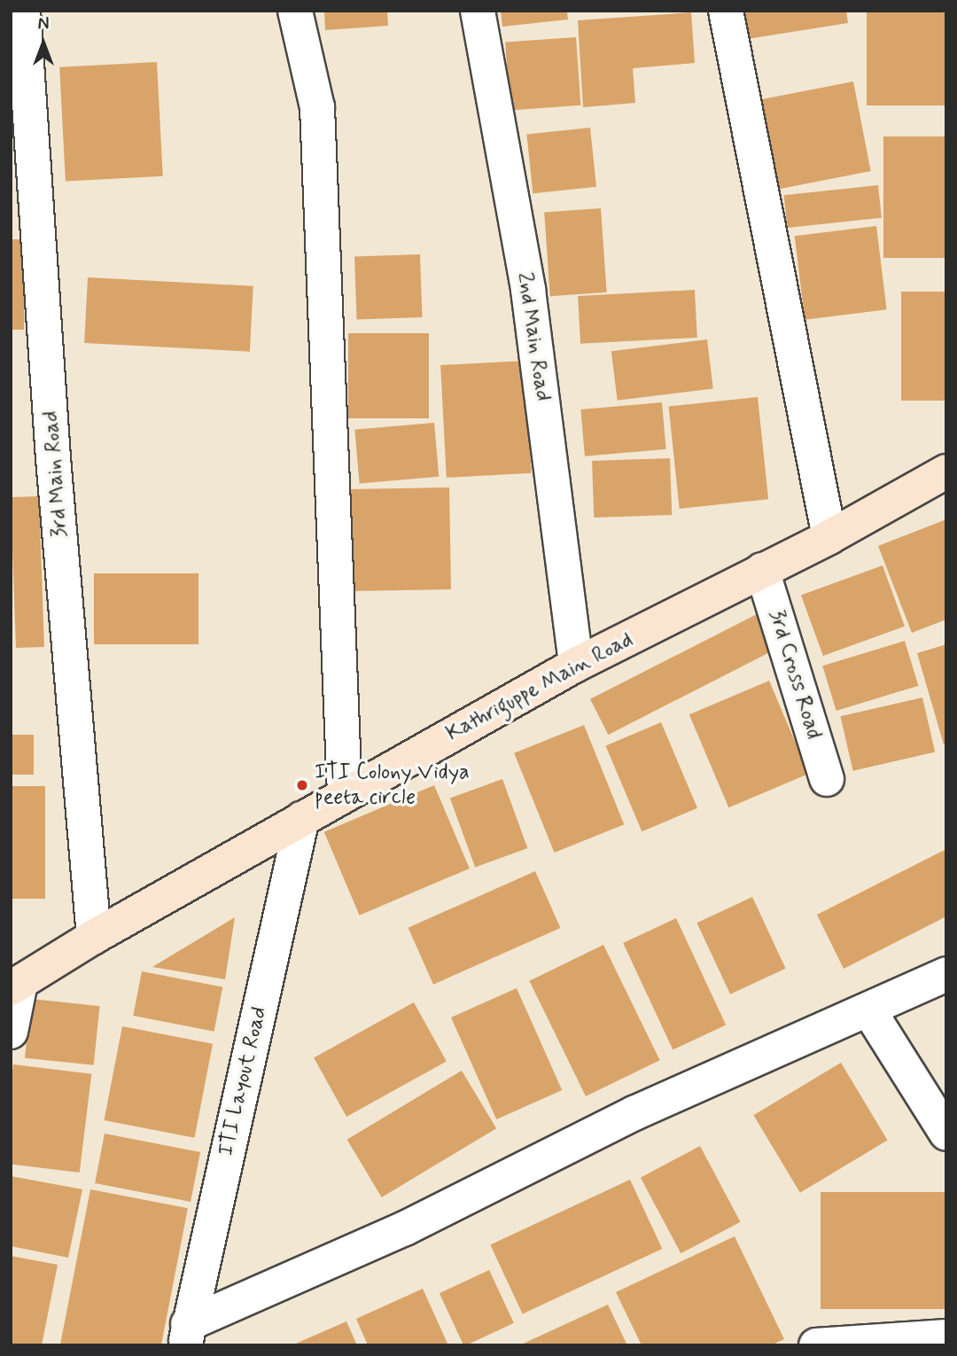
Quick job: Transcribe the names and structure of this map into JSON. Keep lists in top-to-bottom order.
{
  "streets": {
    "main road": ["Kathriguppe Main Road"],
    "street": [
      "2nd Main Road",
      "3rd Main Road",
      "3rd Cross Road",
      "ITI Layout Road"
    ]
  },
  "crossings": [
    ["2nd Main Road", "Kathriguppe Main Road"],
    ["3rd Main Road", "Kathriguppe Main Road"],
    ["3rd Cross Road", "Kathriguppe Main Road"],
    ["Kathriguppe Main Road", "ITI Layout Road"]
  ],
  "places": ["ITI Colony Vidya peeta circle"],
  "north": "top"
}
